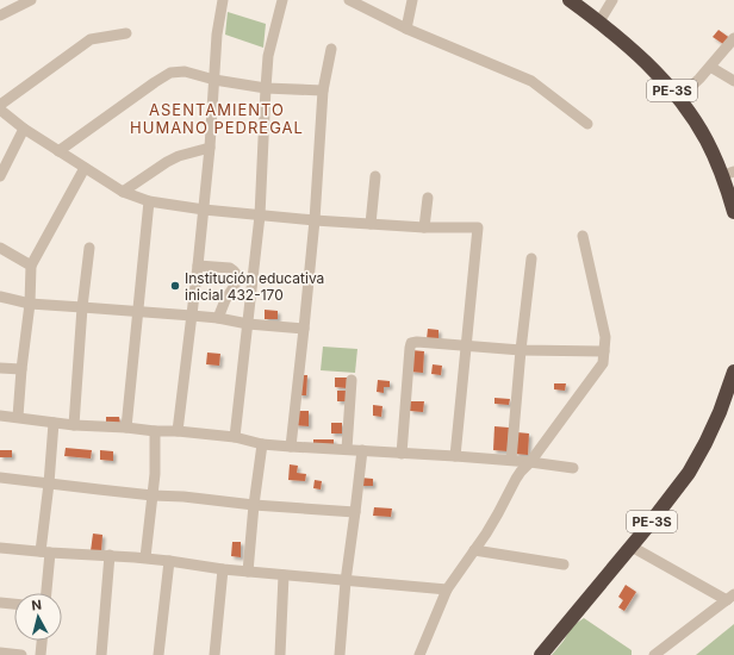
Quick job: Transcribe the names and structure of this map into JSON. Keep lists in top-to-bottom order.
{
  "streets": {
    "highway": ["PE-3S"]
  },
  "districts": ["ASENTAMIENTO HUMANO PEDREGAL"],
  "places": ["Institución educativa inicial 432-170"],
  "north": "top"
}
